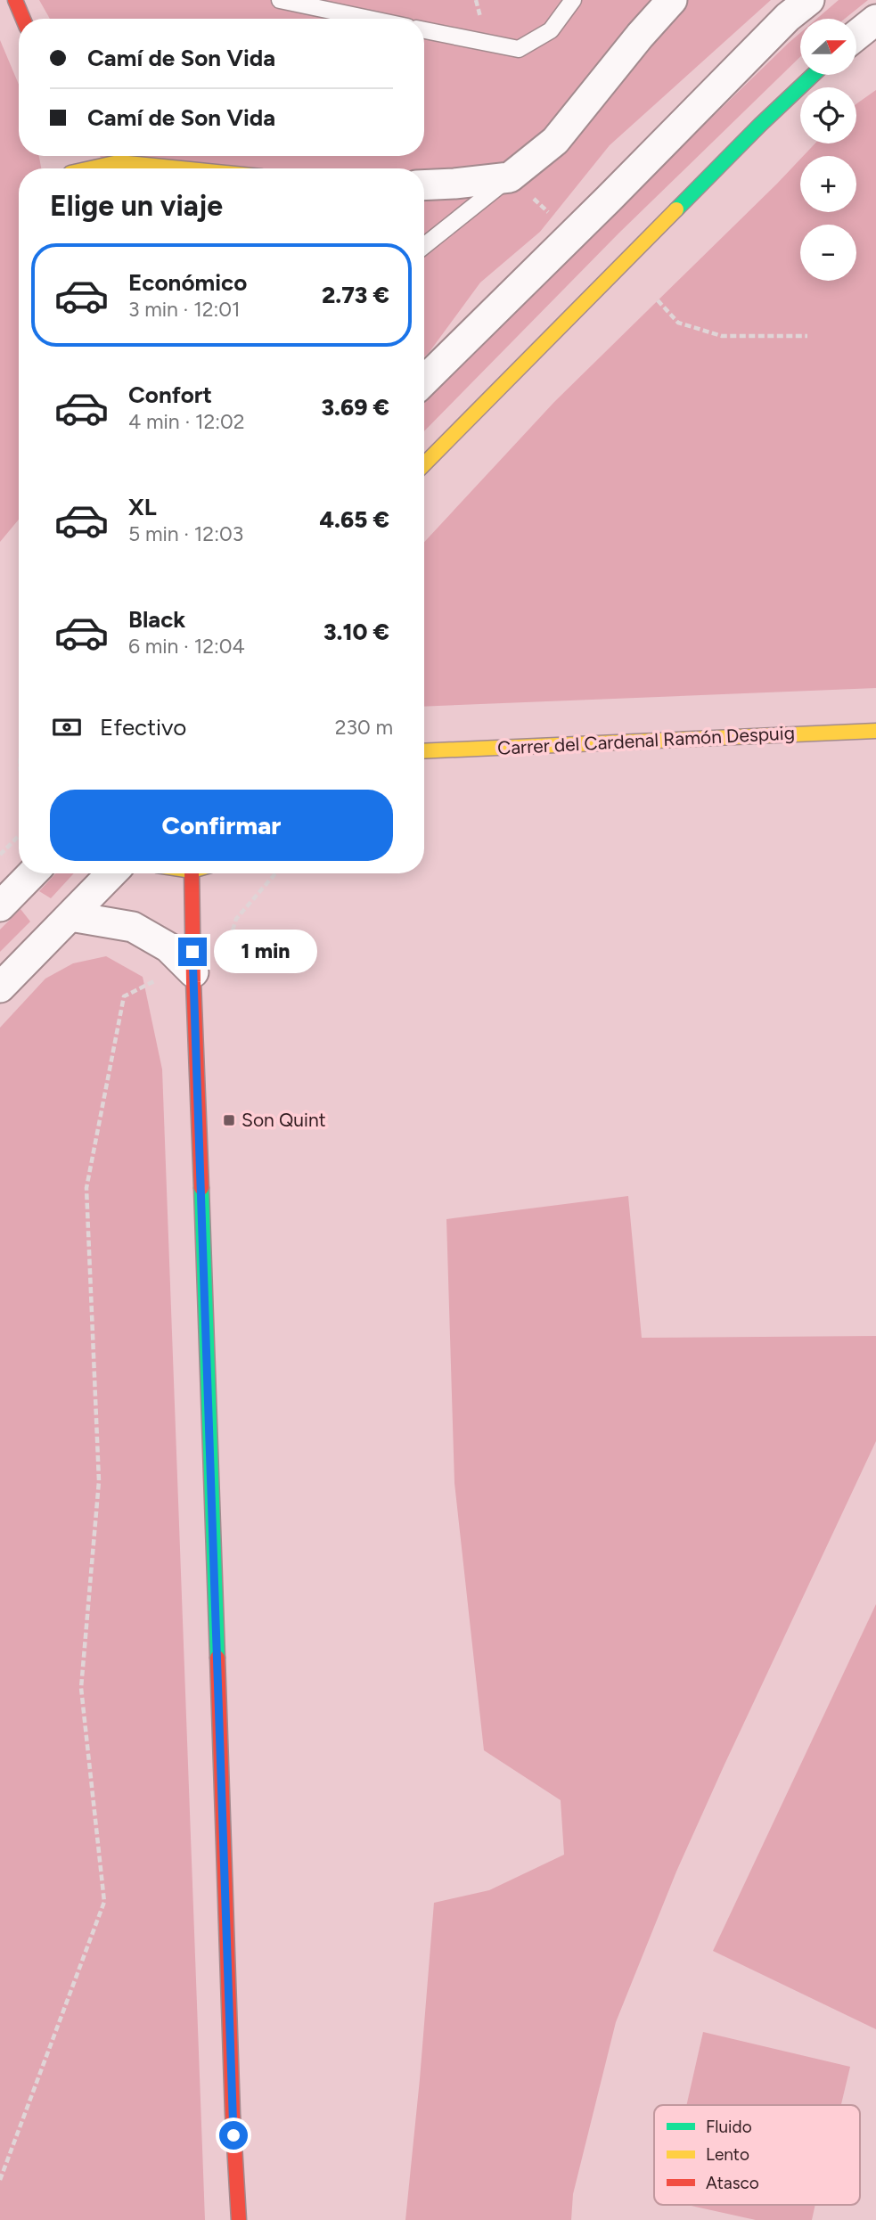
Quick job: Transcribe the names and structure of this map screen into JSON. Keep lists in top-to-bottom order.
{
  "streets": {
    "street": ["Carrer del Cardenal Ramón Despuig"]
  },
  "places": {
    "transit": ["Son Quint"]
  },
  "legend": ["Fluido", "Lento", "Atasco"],
  "north": "right",
  "page": {
    "map_buttons": ["+", "−"],
    "banner": ["Camí de Son Vida", "Camí de Son Vida"],
    "heading": "Elige un viaje",
    "list": [
      {
        "name": "Económico",
        "note": "3 min · 12:01",
        "value": "2.73 €"
      },
      {
        "name": "Confort",
        "note": "4 min · 12:02",
        "value": "3.69 €"
      },
      {
        "name": "XL",
        "note": "5 min · 12:03",
        "value": "4.65 €"
      },
      {
        "name": "Black",
        "note": "6 min · 12:04",
        "value": "3.10 €"
      }
    ],
    "pay": ["Efectivo", "230 m"],
    "buttons": "Confirmar",
    "bubble": "1 min"
  }
}
